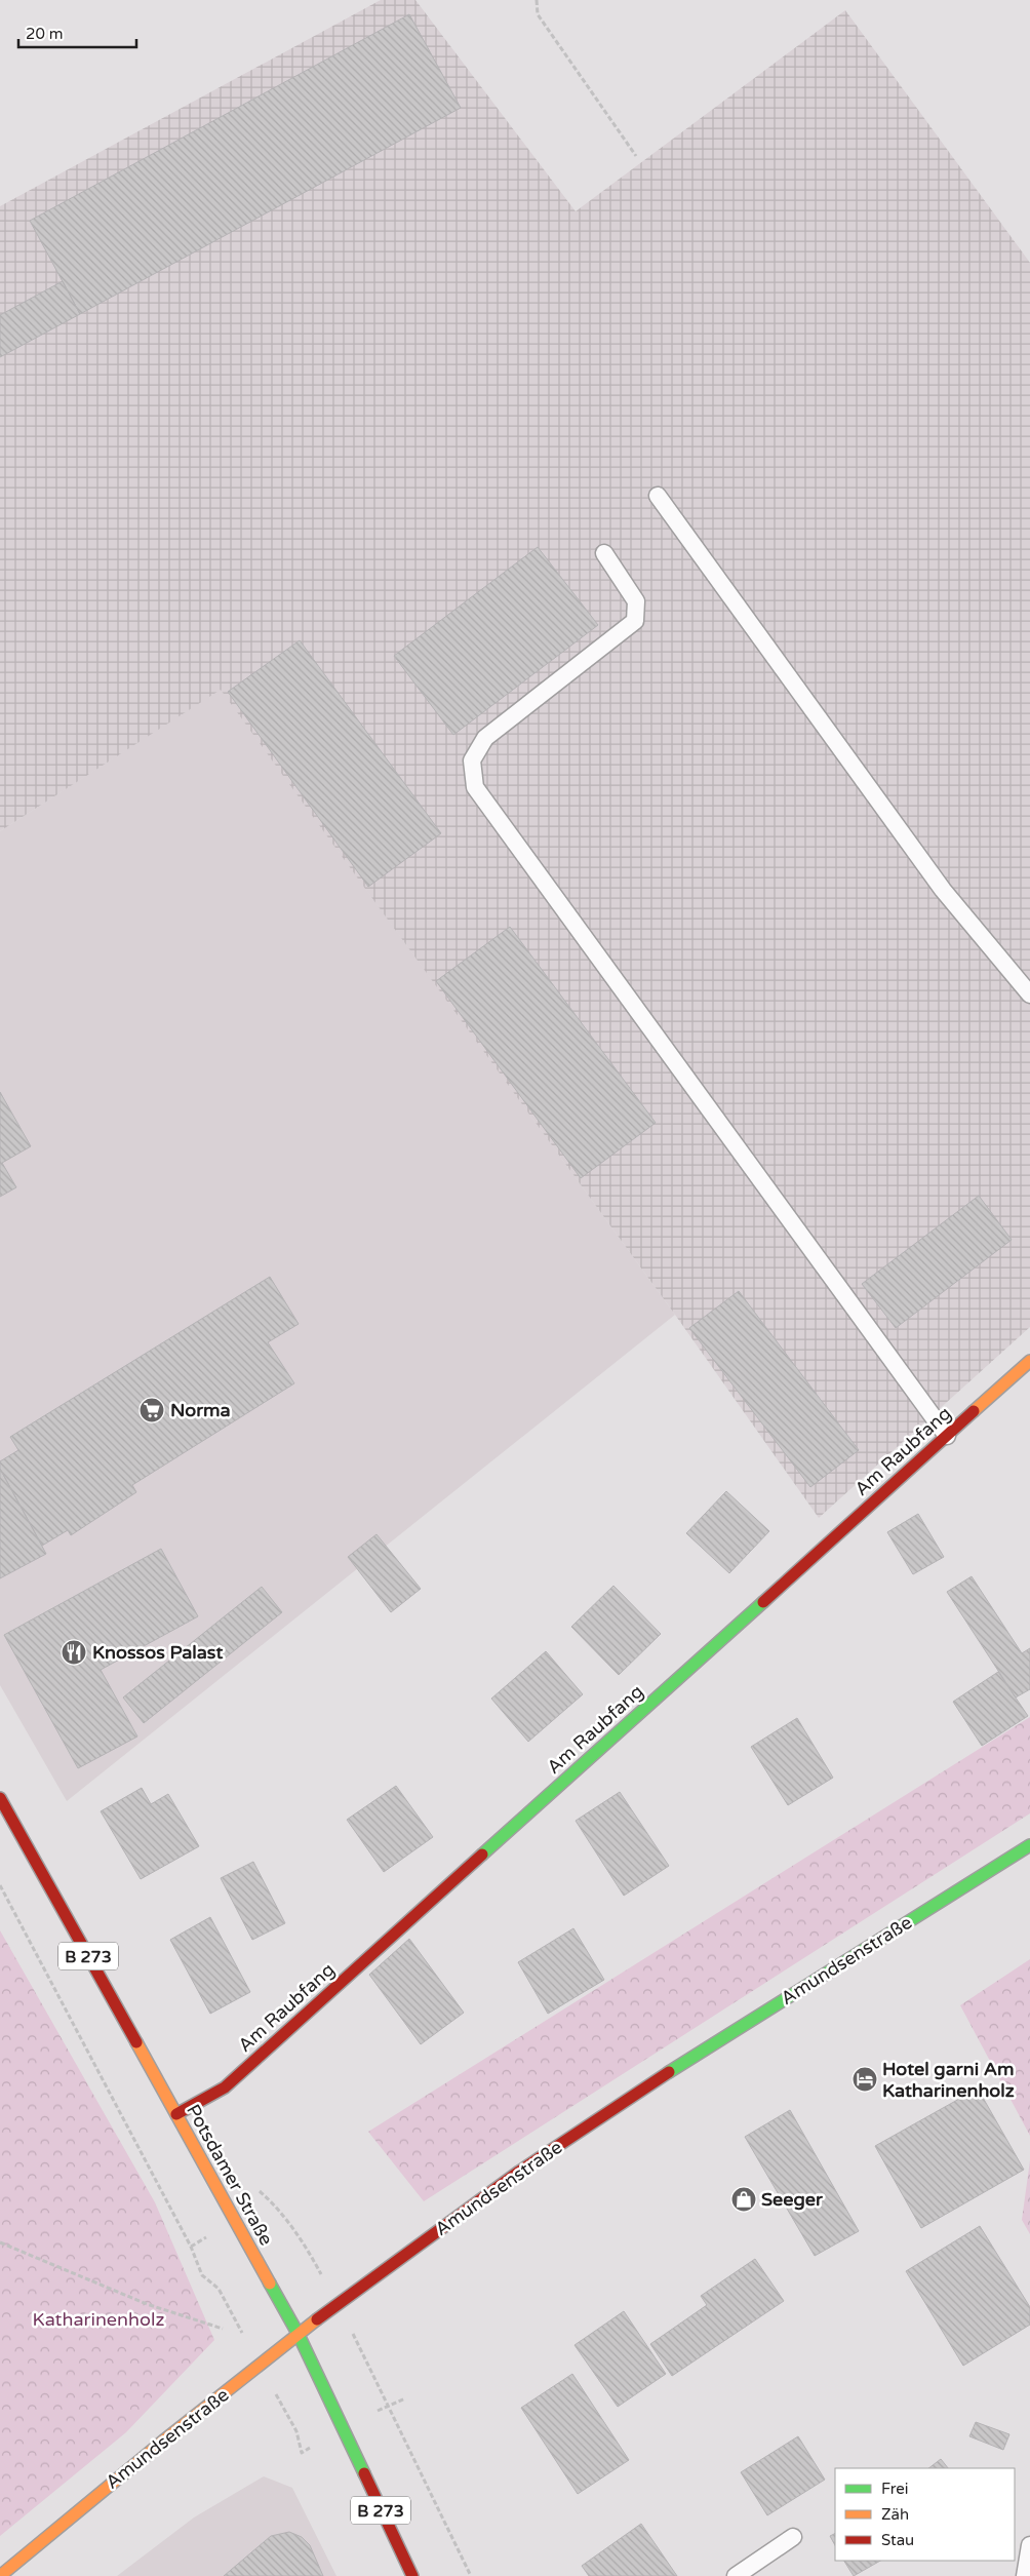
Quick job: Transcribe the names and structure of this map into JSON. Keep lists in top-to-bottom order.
{
  "streets": {
    "street": [
      "Am Raubfang",
      "B 273",
      "Amundsenstraße",
      "Potsdamer Straße"
    ]
  },
  "crossings": [
    ["Am Raubfang", "Potsdamer Straße"],
    ["Amundsenstraße", "Potsdamer Straße"]
  ],
  "parks": ["Katharinenholz"],
  "places": {
    "supermarket": ["Norma"],
    "restaurant": ["Knossos Palast"],
    "hotel": ["Hotel garni Am Katharinenholz"],
    "shop": ["Seeger"]
  },
  "legend": ["Frei", "Zäh", "Stau"],
  "scale_bar": "20 m"
}
